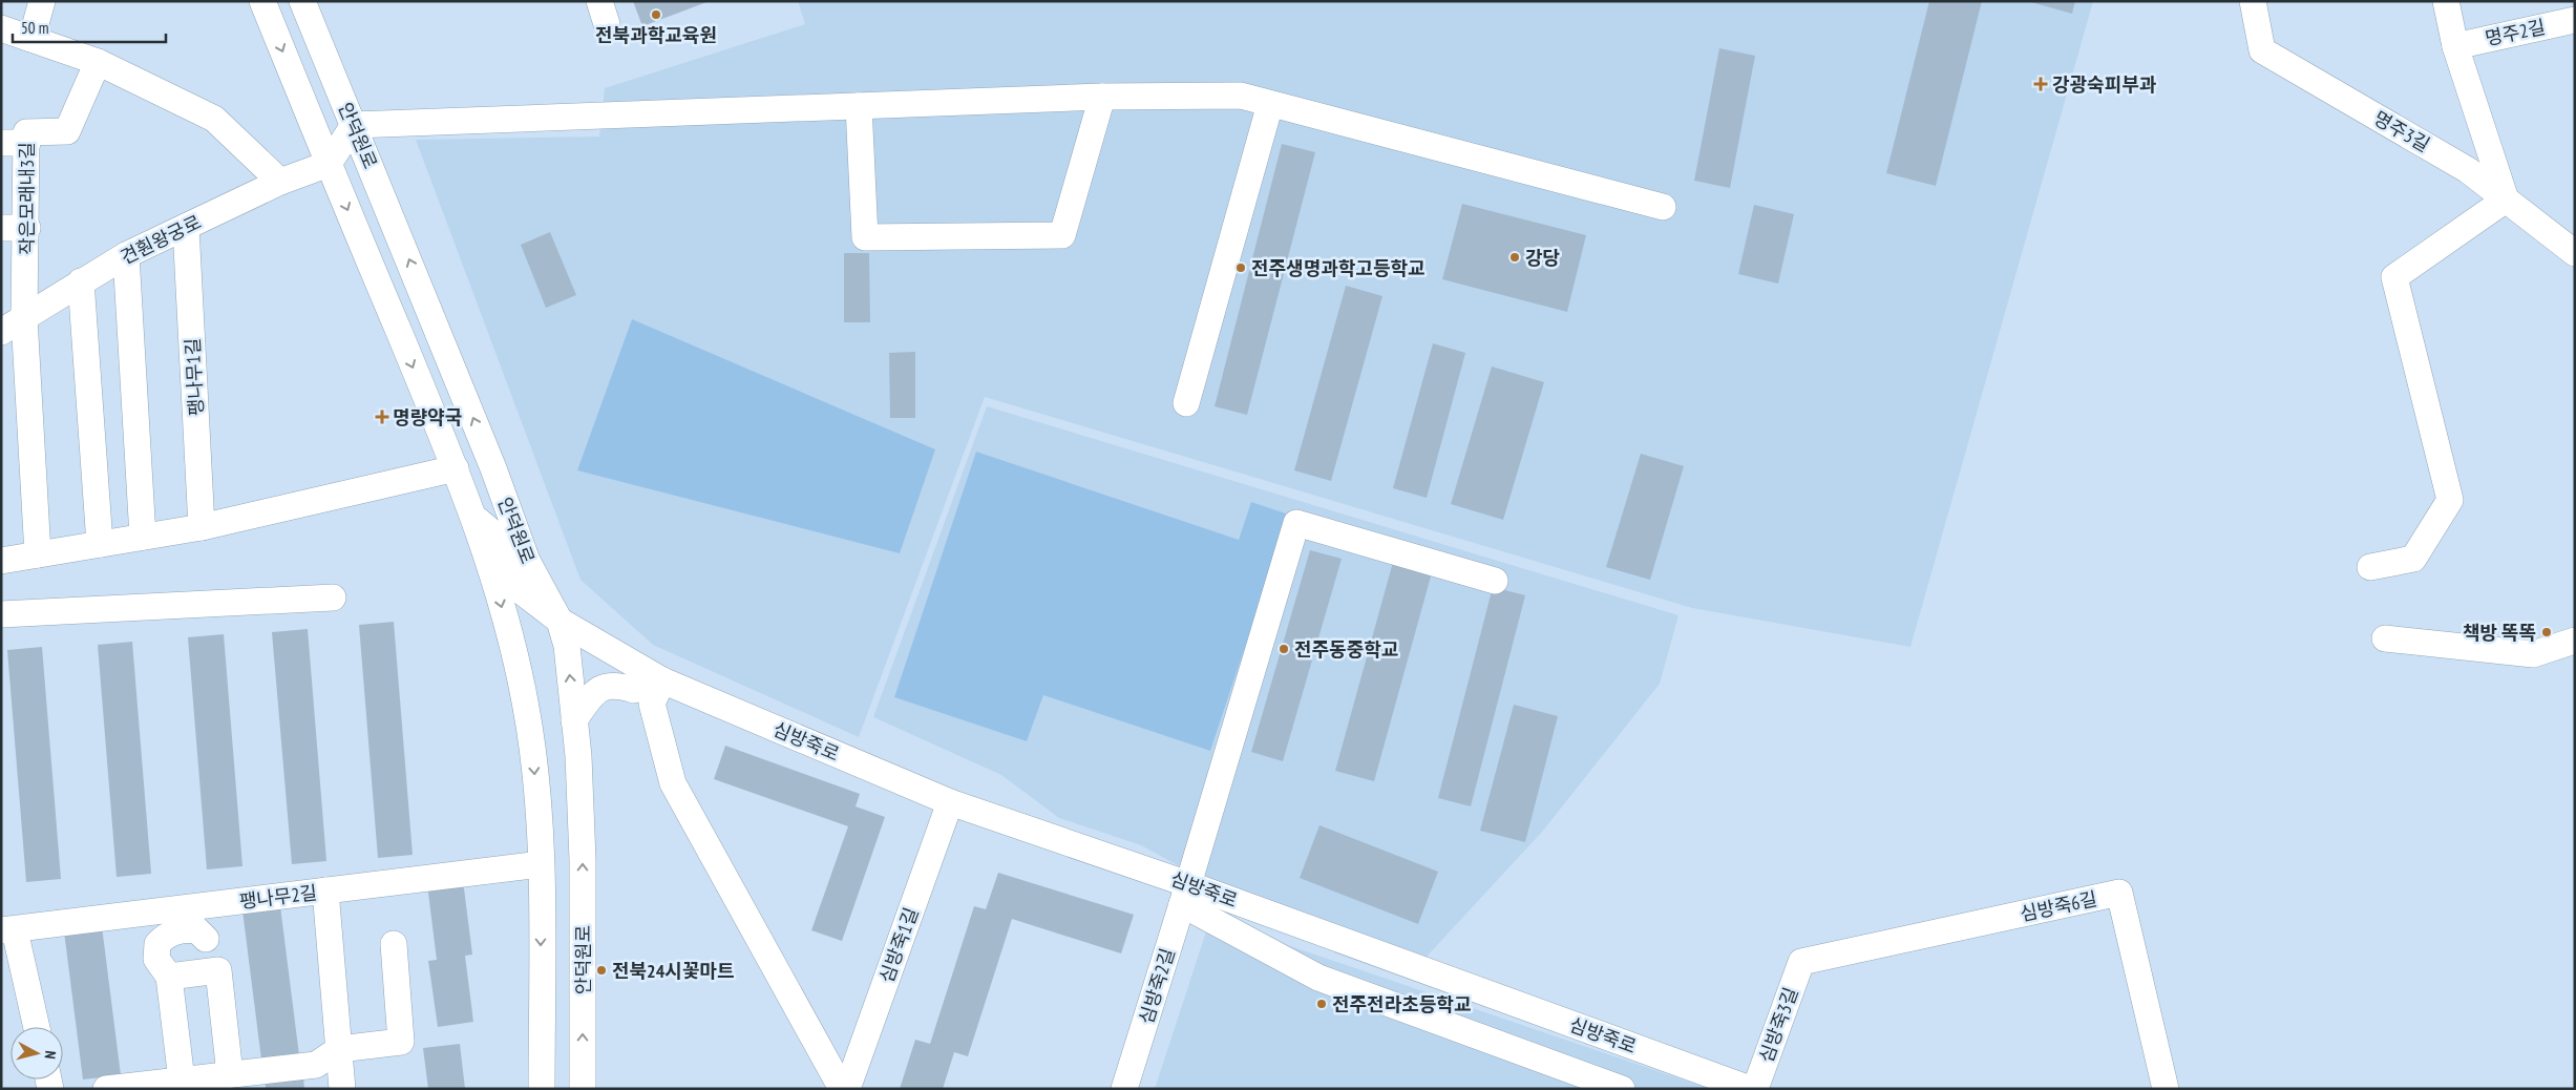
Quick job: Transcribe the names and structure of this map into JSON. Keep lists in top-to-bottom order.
{
  "streets": {
    "street": [
      "명주2길",
      "명주3길",
      "안덕원로",
      "작은모래내3길",
      "견훤왕궁로",
      "팽나무1길",
      "심방죽로",
      "팽나무2길",
      "심방죽6길",
      "심방죽1길",
      "심방죽2길",
      "심방죽3길"
    ]
  },
  "crossings": [
    ["안덕원로", "견훤왕궁로"],
    ["안덕원로", "심방죽로"],
    ["안덕원로", "팽나무2길"],
    ["작은모래내3길", "견훤왕궁로"],
    ["견훤왕궁로", "팽나무1길"],
    ["심방죽로", "심방죽1길"],
    ["심방죽로", "심방죽2길"],
    ["심방죽6길", "심방죽3길"]
  ],
  "places": {
    "other": [
      "전북과학교육원",
      "강당",
      "전주생명과학고등학교",
      "책방 똑똑",
      "전주동중학교",
      "전북24시꽃마트",
      "전주전라초등학교"
    ],
    "health": ["강광숙피부과", "명량약국"]
  },
  "scale_bar": "50 m",
  "north": "right"
}
